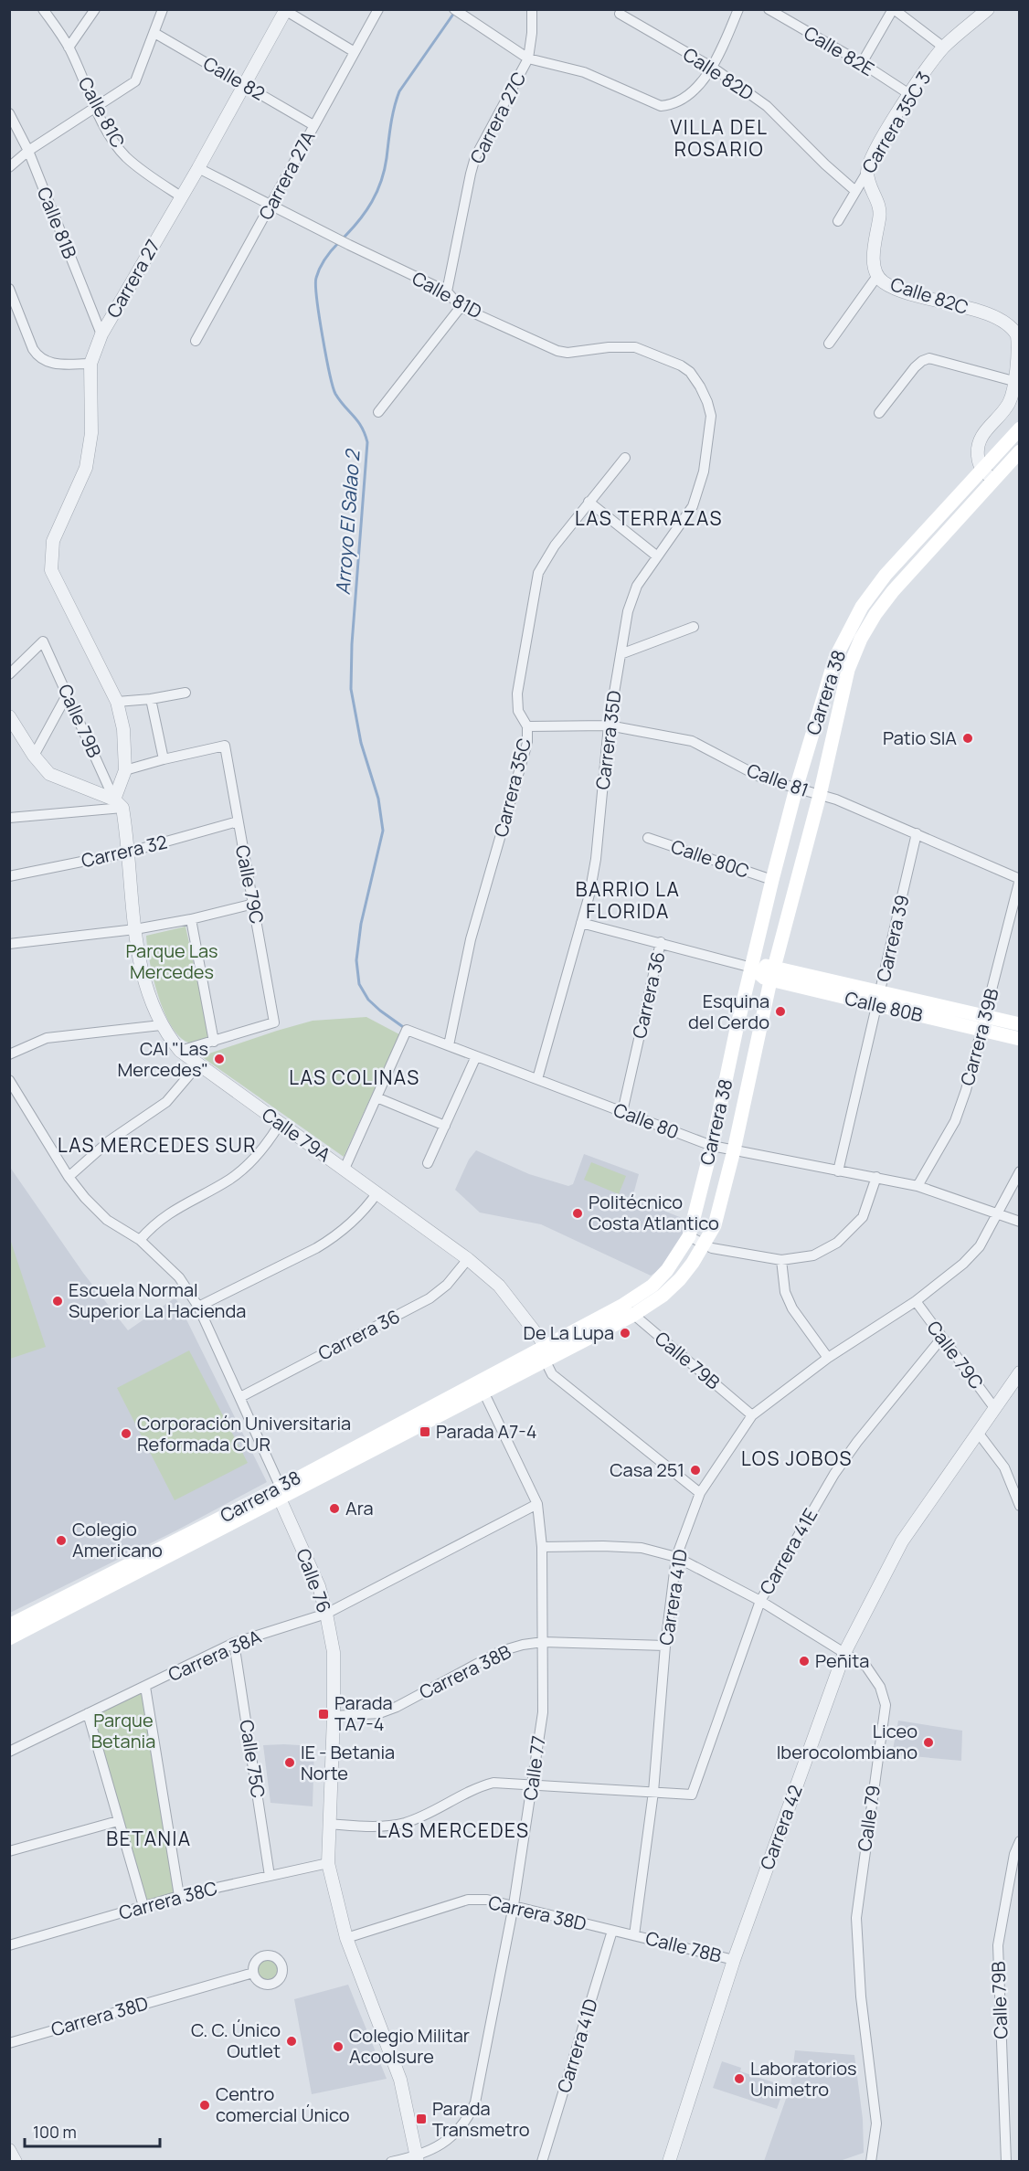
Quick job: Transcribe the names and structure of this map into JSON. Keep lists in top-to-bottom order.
{
  "streets": {
    "main road": ["Carrera 38", "Calle 80B"],
    "street": [
      "Calle 82E",
      "Calle 82D",
      "Calle 82",
      "Calle 81C",
      "Carrera 27C",
      "Carrera 35C 3",
      "Carrera 27A",
      "Calle 81B",
      "Carrera 27",
      "Calle 81D",
      "Calle 82C",
      "Calle 79B",
      "Carrera 35D",
      "Calle 81",
      "Carrera 35C",
      "Carrera 32",
      "Calle 80C",
      "Calle 79C",
      "Carrera 39",
      "Carrera 36",
      "Carrera 39B",
      "Calle 80",
      "Calle 79A",
      "Carrera 41E",
      "Calle 76",
      "Carrera 41D",
      "Carrera 38A",
      "Carrera 38B",
      "Calle 75C",
      "Calle 77",
      "Calle 79",
      "Carrera 42",
      "Carrera 38C",
      "Carrera 38D",
      "Calle 78B"
    ]
  },
  "crossings": [
    ["Calle 82E", "Carrera 35C 3"],
    ["Calle 82D", "Carrera 35C 3"],
    ["Calle 82", "Carrera 27A"],
    ["Calle 82", "Carrera 27"],
    ["Calle 81C", "Carrera 27"],
    ["Carrera 27C", "Calle 81D"],
    ["Carrera 35C 3", "Calle 82C"],
    ["Carrera 27A", "Calle 81D"],
    ["Calle 81B", "Carrera 27"],
    ["Carrera 27", "Calle 81D"],
    ["Calle 81D", "Carrera 35D"],
    ["Carrera 38", "Calle 79B"],
    ["Carrera 38", "Calle 81"],
    ["Carrera 38", "Calle 80C"],
    ["Carrera 38", "Calle 80B"],
    ["Carrera 38", "Calle 80"],
    ["Carrera 38", "Calle 79A"],
    ["Carrera 38", "Calle 76"],
    ["Carrera 38", "Calle 77"],
    ["Calle 79B", "Calle 79A"],
    ["Calle 79B", "Carrera 41D"],
    ["Carrera 35D", "Calle 81"],
    ["Carrera 35D", "Calle 80B"],
    ["Carrera 35D", "Calle 80"],
    ["Calle 81", "Carrera 35C"],
    ["Calle 81", "Carrera 39"],
    ["Calle 81", "Carrera 39B"],
    ["Carrera 35C", "Calle 80"],
    ["Carrera 32", "Calle 79C"],
    ["Carrera 32", "Calle 79A"],
    ["Calle 79C", "Carrera 41E"],
    ["Calle 79C", "Carrera 41D"],
    ["Calle 79C", "Carrera 42"],
    ["Carrera 39", "Calle 80B"],
    ["Carrera 39", "Calle 80"],
    ["Carrera 36", "Calle 80B"],
    ["Carrera 36", "Calle 80"],
    ["Carrera 36", "Calle 79A"],
    ["Carrera 36", "Calle 76"],
    ["Calle 80B", "Carrera 39B"],
    ["Carrera 39B", "Calle 80"],
    ["Calle 80", "Carrera 41D"],
    ["Calle 79A", "Carrera 41D"],
    ["Carrera 41E", "Carrera 41D"],
    ["Carrera 41E", "Calle 79"],
    ["Calle 76", "Carrera 38A"],
    ["Calle 76", "Carrera 38B"],
    ["Calle 76", "Calle 77"],
    ["Calle 76", "Carrera 38C"],
    ["Calle 76", "Carrera 38D"],
    ["Carrera 41D", "Carrera 38B"],
    ["Carrera 41D", "Calle 79"],
    ["Carrera 41D", "Carrera 38D"],
    ["Carrera 41D", "Calle 78B"],
    ["Carrera 38A", "Calle 75C"],
    ["Carrera 38A", "Calle 77"],
    ["Carrera 38B", "Calle 77"],
    ["Calle 75C", "Carrera 38C"],
    ["Calle 77", "Carrera 38D"],
    ["Calle 79", "Carrera 42"],
    ["Carrera 42", "Calle 78B"],
    ["Carrera 38D", "Calle 78B"]
  ],
  "districts": [
    "VILLA DEL ROSARIO",
    "LAS TERRAZAS",
    "BARRIO LA FLORIDA",
    "LAS COLINAS",
    "LAS MERCEDES SUR",
    "LOS JOBOS",
    "LAS MERCEDES",
    "BETANIA"
  ],
  "water": ["Arroyo El Salao 2"],
  "parks": ["Parque Las Mercedes", "Parque Betania"],
  "places": {
    "other": [
      "Patio SIA",
      "Esquina del Cerdo",
      "CAI \"Las Mercedes\"",
      "Politécnico Costa Atlantico",
      "Escuela Normal Superior La Hacienda",
      "De La Lupa",
      "Corporación Universitaria Reformada CUR",
      "Casa 251",
      "Ara",
      "Colegio Americano",
      "Peñita",
      "Liceo Iberocolombiano",
      "IE - Betania Norte",
      "C. C. Único Outlet",
      "Colegio Militar Acoolsure",
      "Laboratorios Unimetro",
      "Centro comercial Único"
    ],
    "transit": ["Parada A7-4", "Parada TA7-4", "Parada Transmetro"]
  },
  "scale_bar": "100 m"
}
